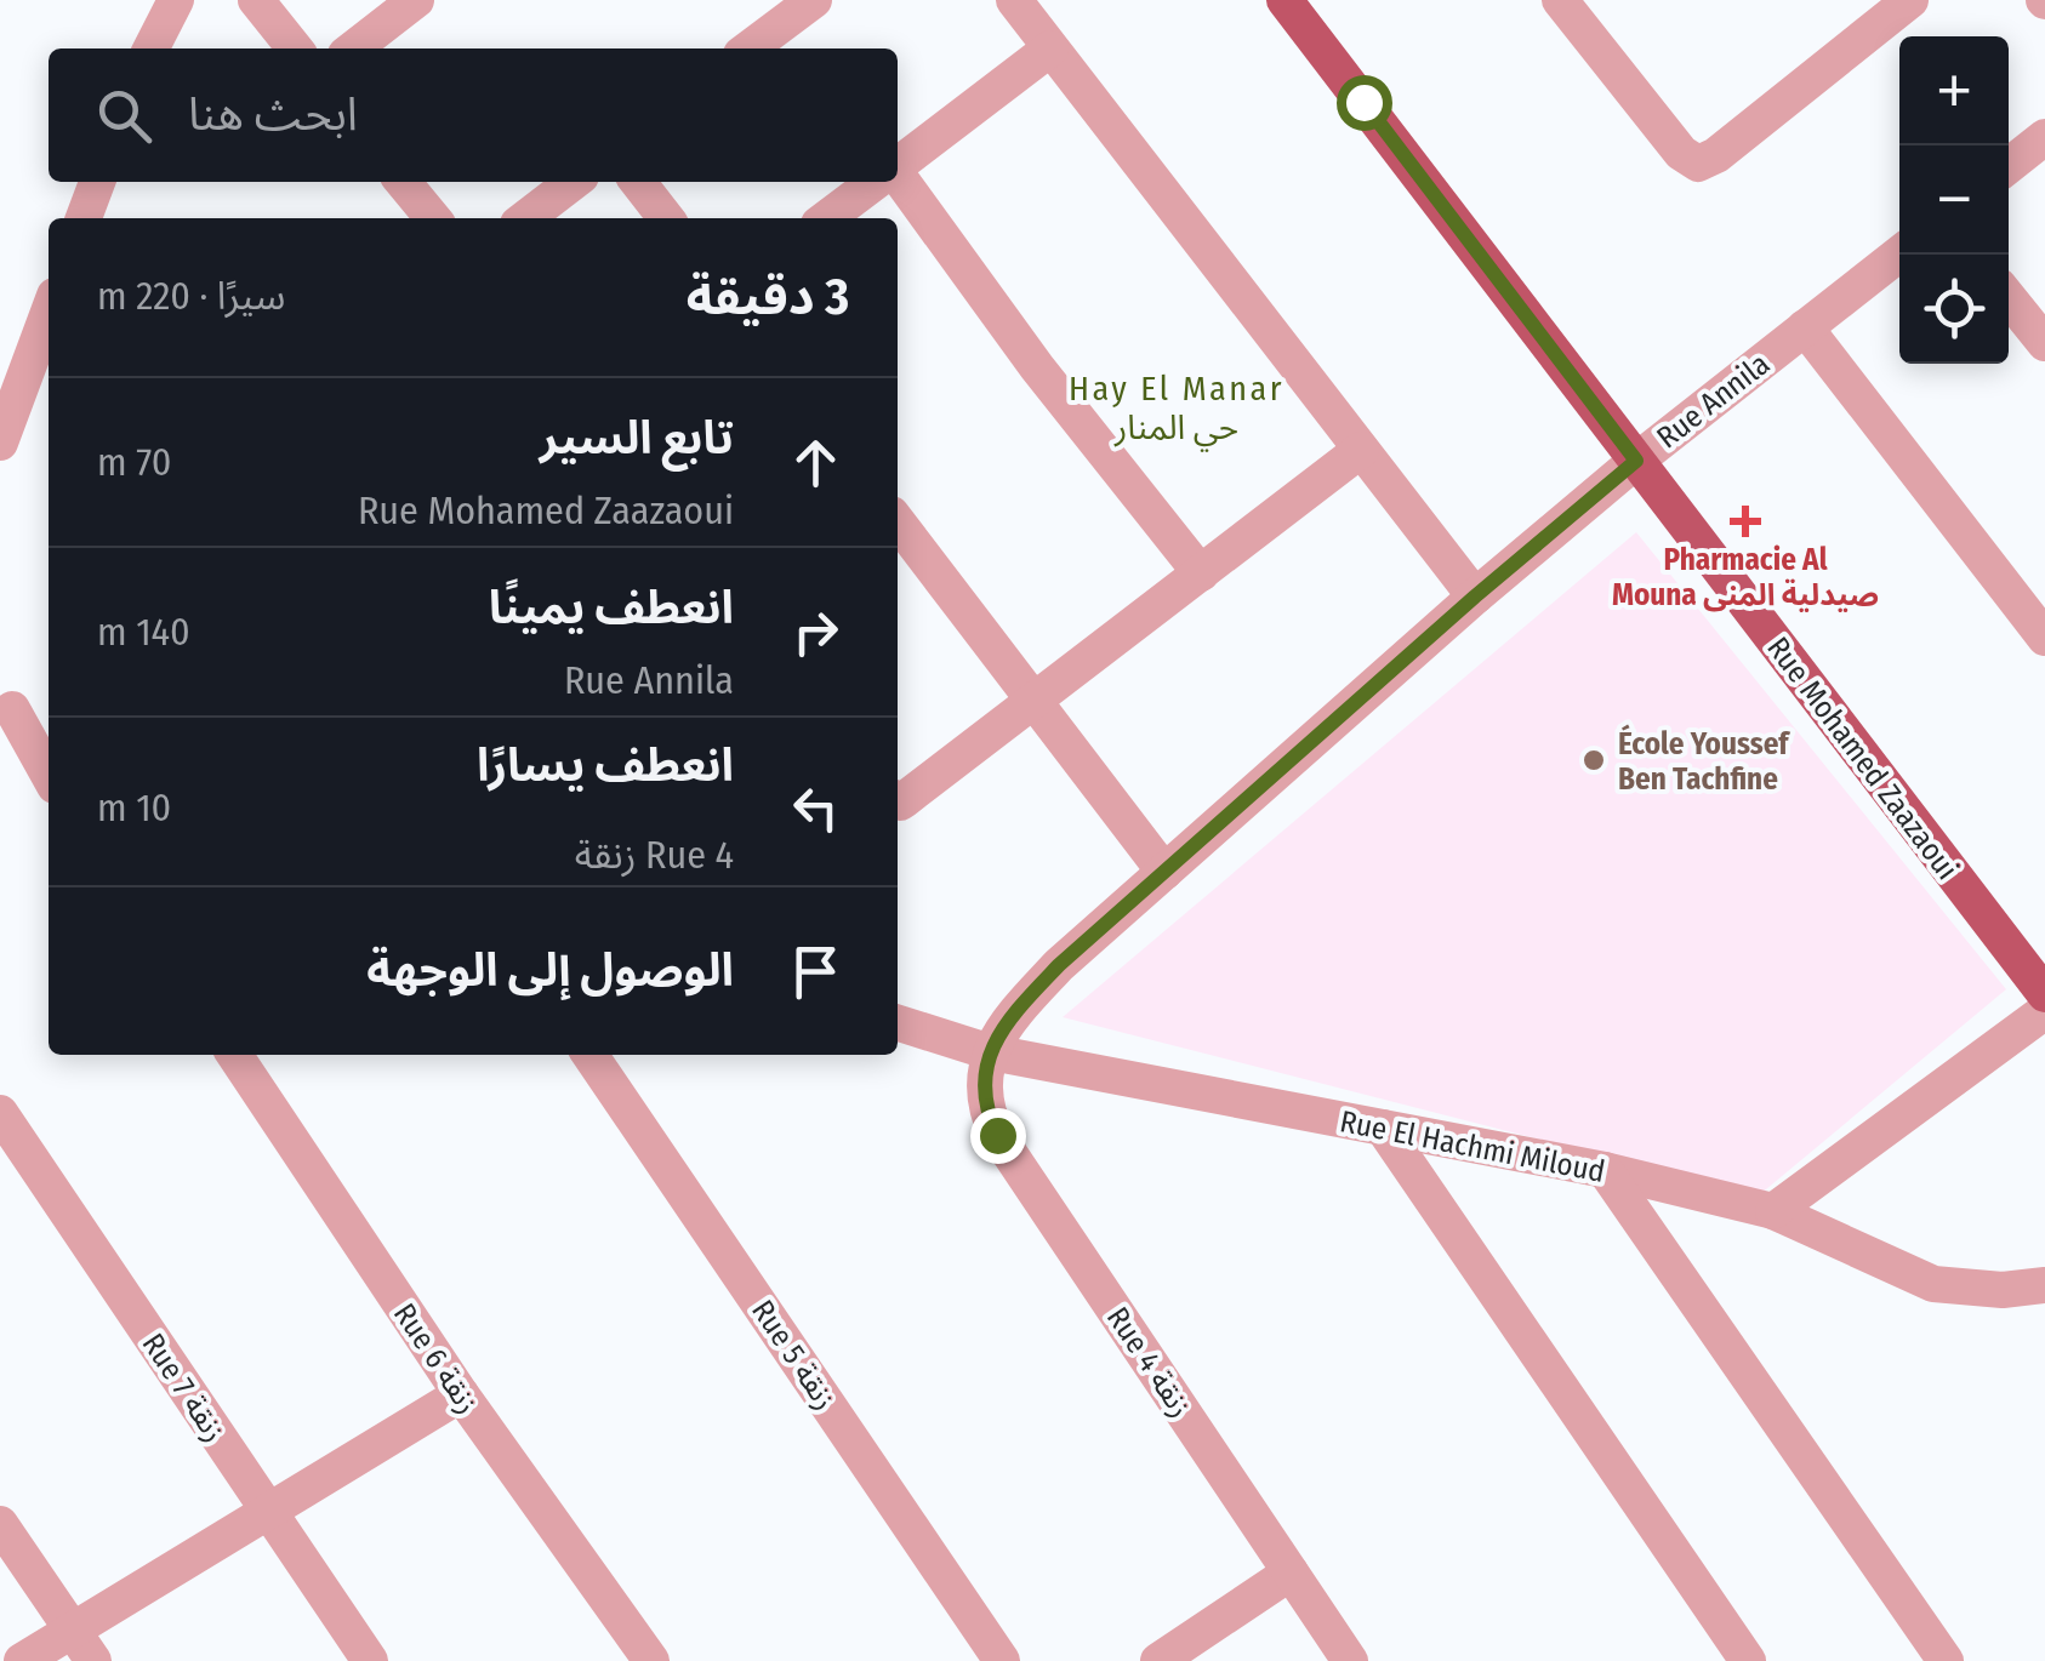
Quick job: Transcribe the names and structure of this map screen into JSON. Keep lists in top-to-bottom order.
{
  "streets": {
    "main road": ["Rue Mohamed Zaazaoui"],
    "street": [
      "Rue Annila",
      "Rue El Hachmi Miloud",
      "Rue 5 زنقة",
      "Rue 6 زنقة",
      "Rue 4 زنقة",
      "Rue 7 زنقة"
    ]
  },
  "crossings": [
    ["Rue Annila", "Rue Mohamed Zaazaoui"],
    ["Rue Annila", "Rue El Hachmi Miloud"],
    ["Rue Annila", "Rue 4 زنقة"],
    ["Rue El Hachmi Miloud", "Rue 4 زنقة"]
  ],
  "districts": ["Hay El Manar حي المنار"],
  "places": {
    "health": ["Pharmacie Al Mouna صيدلية المنى"],
    "other": ["École Youssef Ben Tachfine"]
  },
  "page": {
    "map_buttons": ["+", "−"],
    "search": "ابحث هنا",
    "heading": ["3 دقيقة", "سيرًا · 220 m"],
    "list": [
      ["تابع السير", "Rue Mohamed Zaazaoui", "70 m"],
      ["انعطف يمينًا", "Rue Annila", "140 m"],
      ["انعطف يسارًا", "Rue 4 زنقة", "10 m"],
      "الوصول إلى الوجهة"
    ]
  }
}
